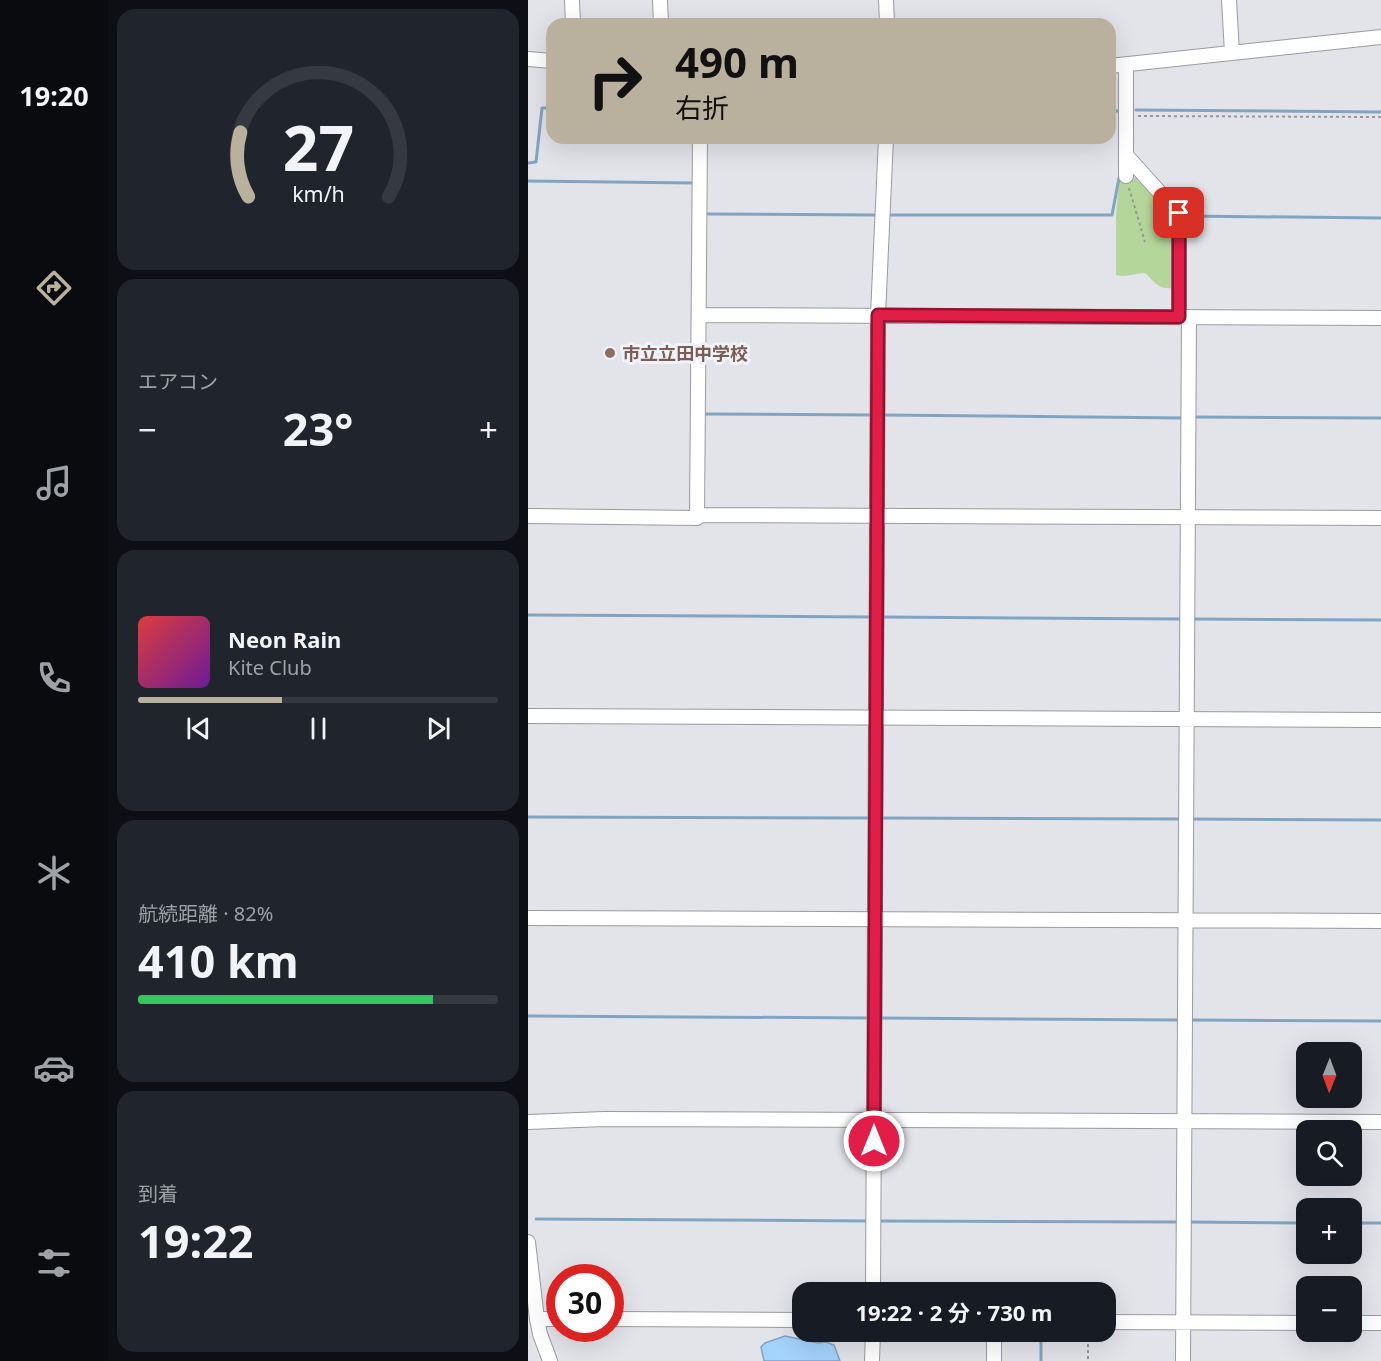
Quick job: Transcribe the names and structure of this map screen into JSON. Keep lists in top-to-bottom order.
{
  "places": ["市立立田中学校"],
  "north": "bottom",
  "page": {
    "tabs": "19:20",
    "turn": ["490 m", "右折"],
    "tile": [
      "エアコン",
      ["航続距離 · 82%", "410 km"],
      ["到着", "19:22"]
    ],
    "heat": ["−", "23°", "+"],
    "song": ["Neon Rain", "Kite Club"],
    "map_buttons": ["+", "−"],
    "limit": "30",
    "trip": "19:22 · 2 分 · 730 m",
    "gauge": ["27", "km/h"]
  }
}
